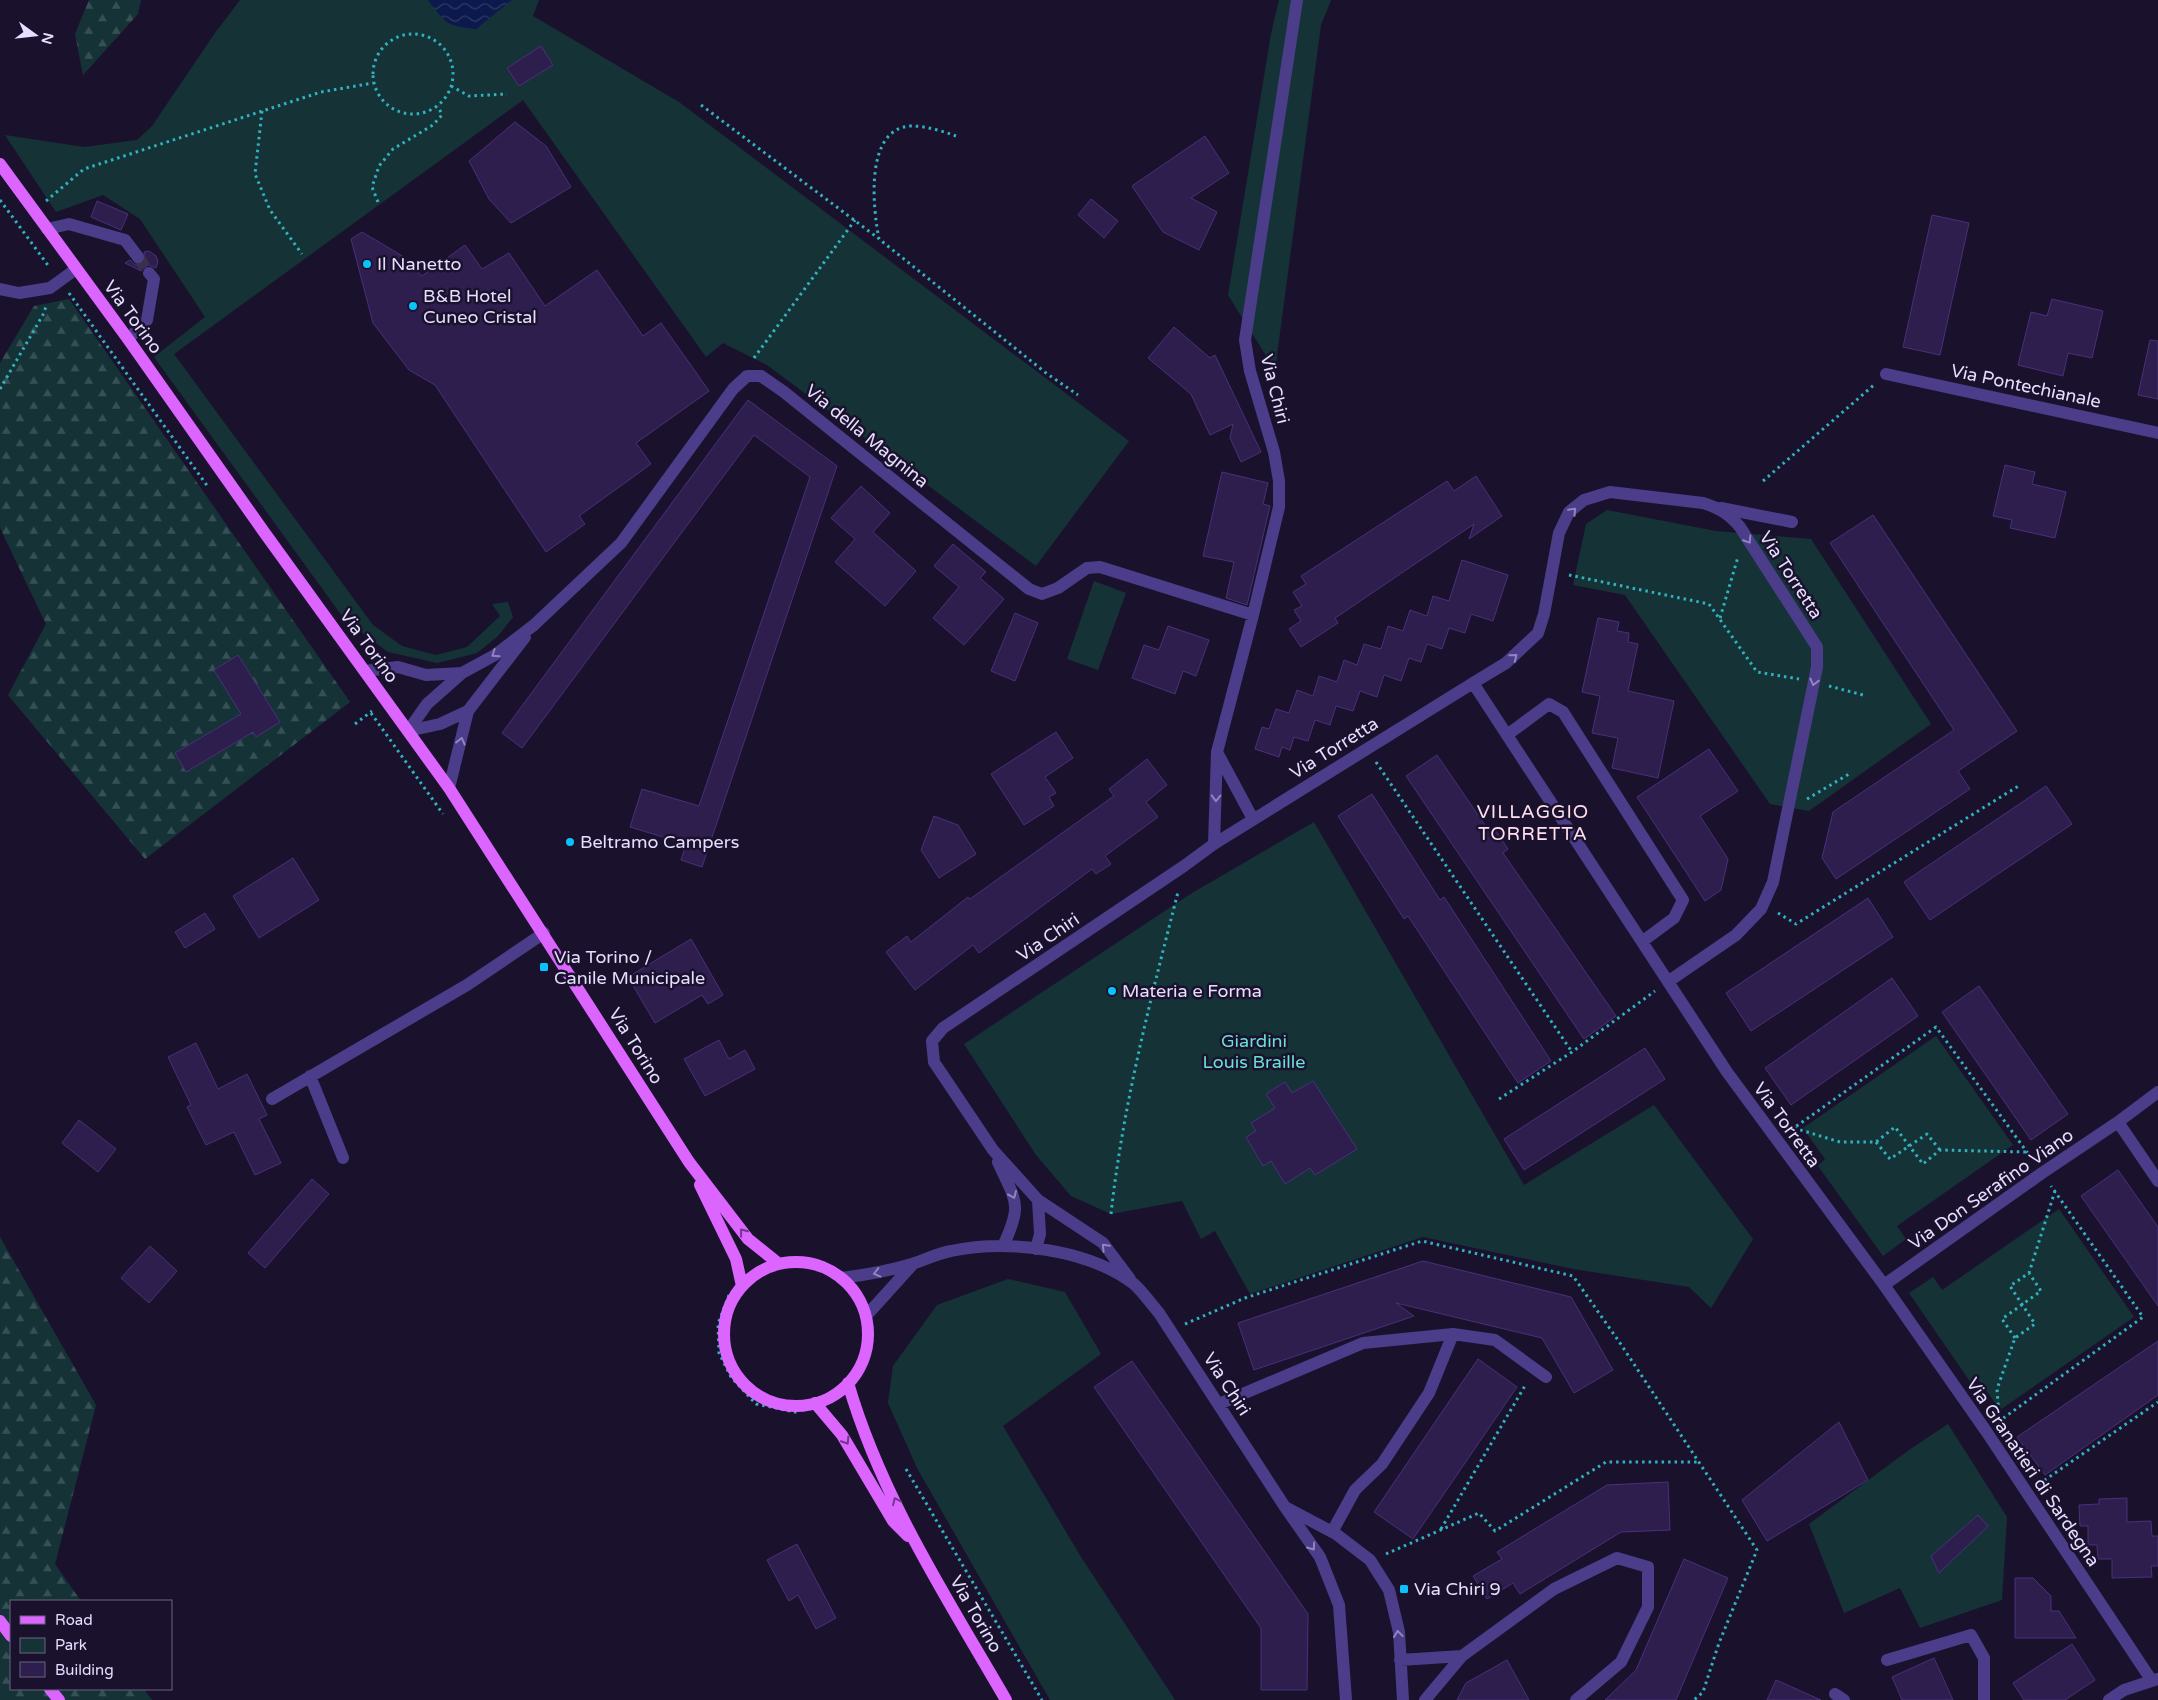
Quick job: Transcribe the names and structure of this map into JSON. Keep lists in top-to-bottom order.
{
  "streets": {
    "main road": ["Via Torino"],
    "street": [
      "Via Pontechianale",
      "Via Chiri",
      "Via della Magnina",
      "Via Torretta",
      "Via Don Serafino Viano",
      "Via Granatieri di Sardegna"
    ]
  },
  "crossings": [
    ["Via Torino", "Via Chiri"],
    ["Via Chiri", "Via della Magnina"],
    ["Via Chiri", "Via Torretta"],
    ["Via Torretta", "Via Don Serafino Viano"],
    ["Via Torretta", "Via Granatieri di Sardegna"],
    ["Via Don Serafino Viano", "Via Granatieri di Sardegna"]
  ],
  "districts": ["VILLAGGIO TORRETTA"],
  "parks": ["Giardini Louis Braille"],
  "places": {
    "other": [
      "Il Nanetto",
      "B&B Hotel Cuneo Cristal",
      "Beltramo Campers",
      "Materia e Forma"
    ],
    "transit": ["Via Torino / Canile Municipale", "Via Chiri 9"]
  },
  "legend": ["Road", "Park", "Building"],
  "north": "right"
}
